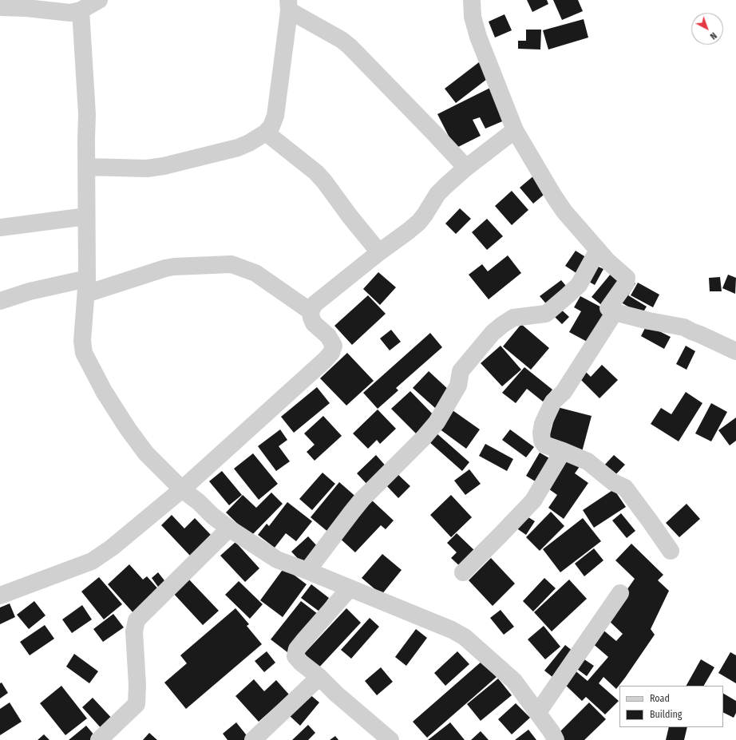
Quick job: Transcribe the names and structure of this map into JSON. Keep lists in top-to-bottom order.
{
  "legend": ["Road", "Building"],
  "north": "bottom right"
}
